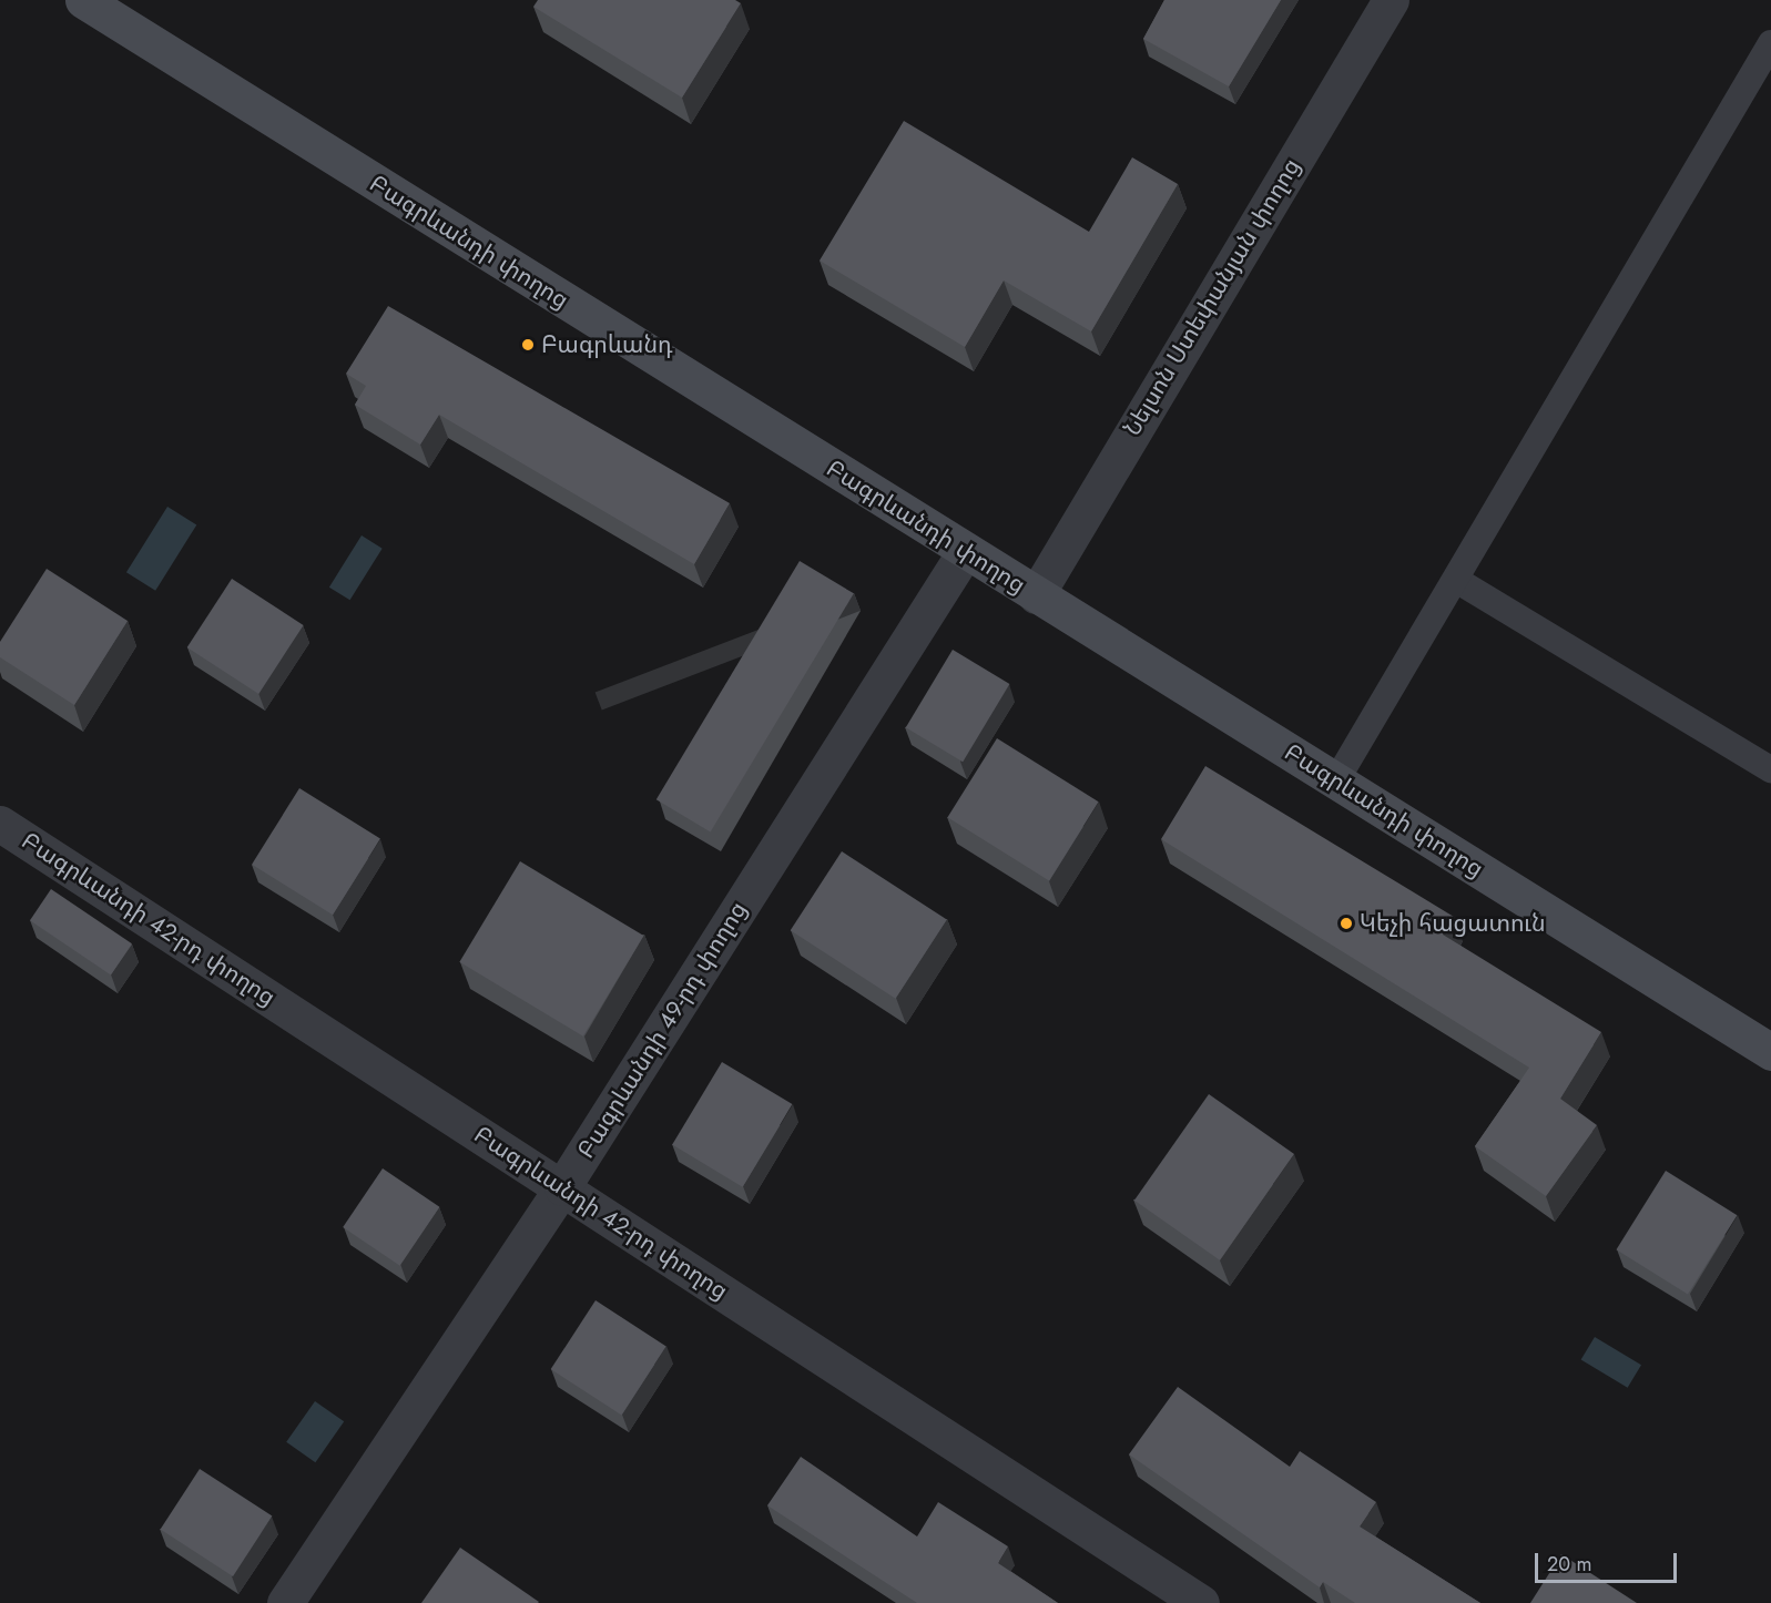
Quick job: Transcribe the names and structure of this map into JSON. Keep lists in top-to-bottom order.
{
  "streets": {
    "main road": ["Բագրևանդի փողոց"],
    "street": ["Նելսոն Ստեփանյան փողոց", "Բագրևանդի 42-րդ փողոց", "Բագրևանդի 49-րդ փողոց"]
  },
  "crossings": [
    ["Բագրևանդի փողոց", "Նելսոն Ստեփանյան փողոց"],
    ["Բագրևանդի փողոց", "Բագրևանդի 49-րդ փողոց"],
    ["Բագրևանդի 42-րդ փողոց", "Բագրևանդի 49-րդ փողոց"]
  ],
  "places": ["Բագրևանդ", "Կեչի հացատուն"],
  "scale_bar": "20 m"
}
